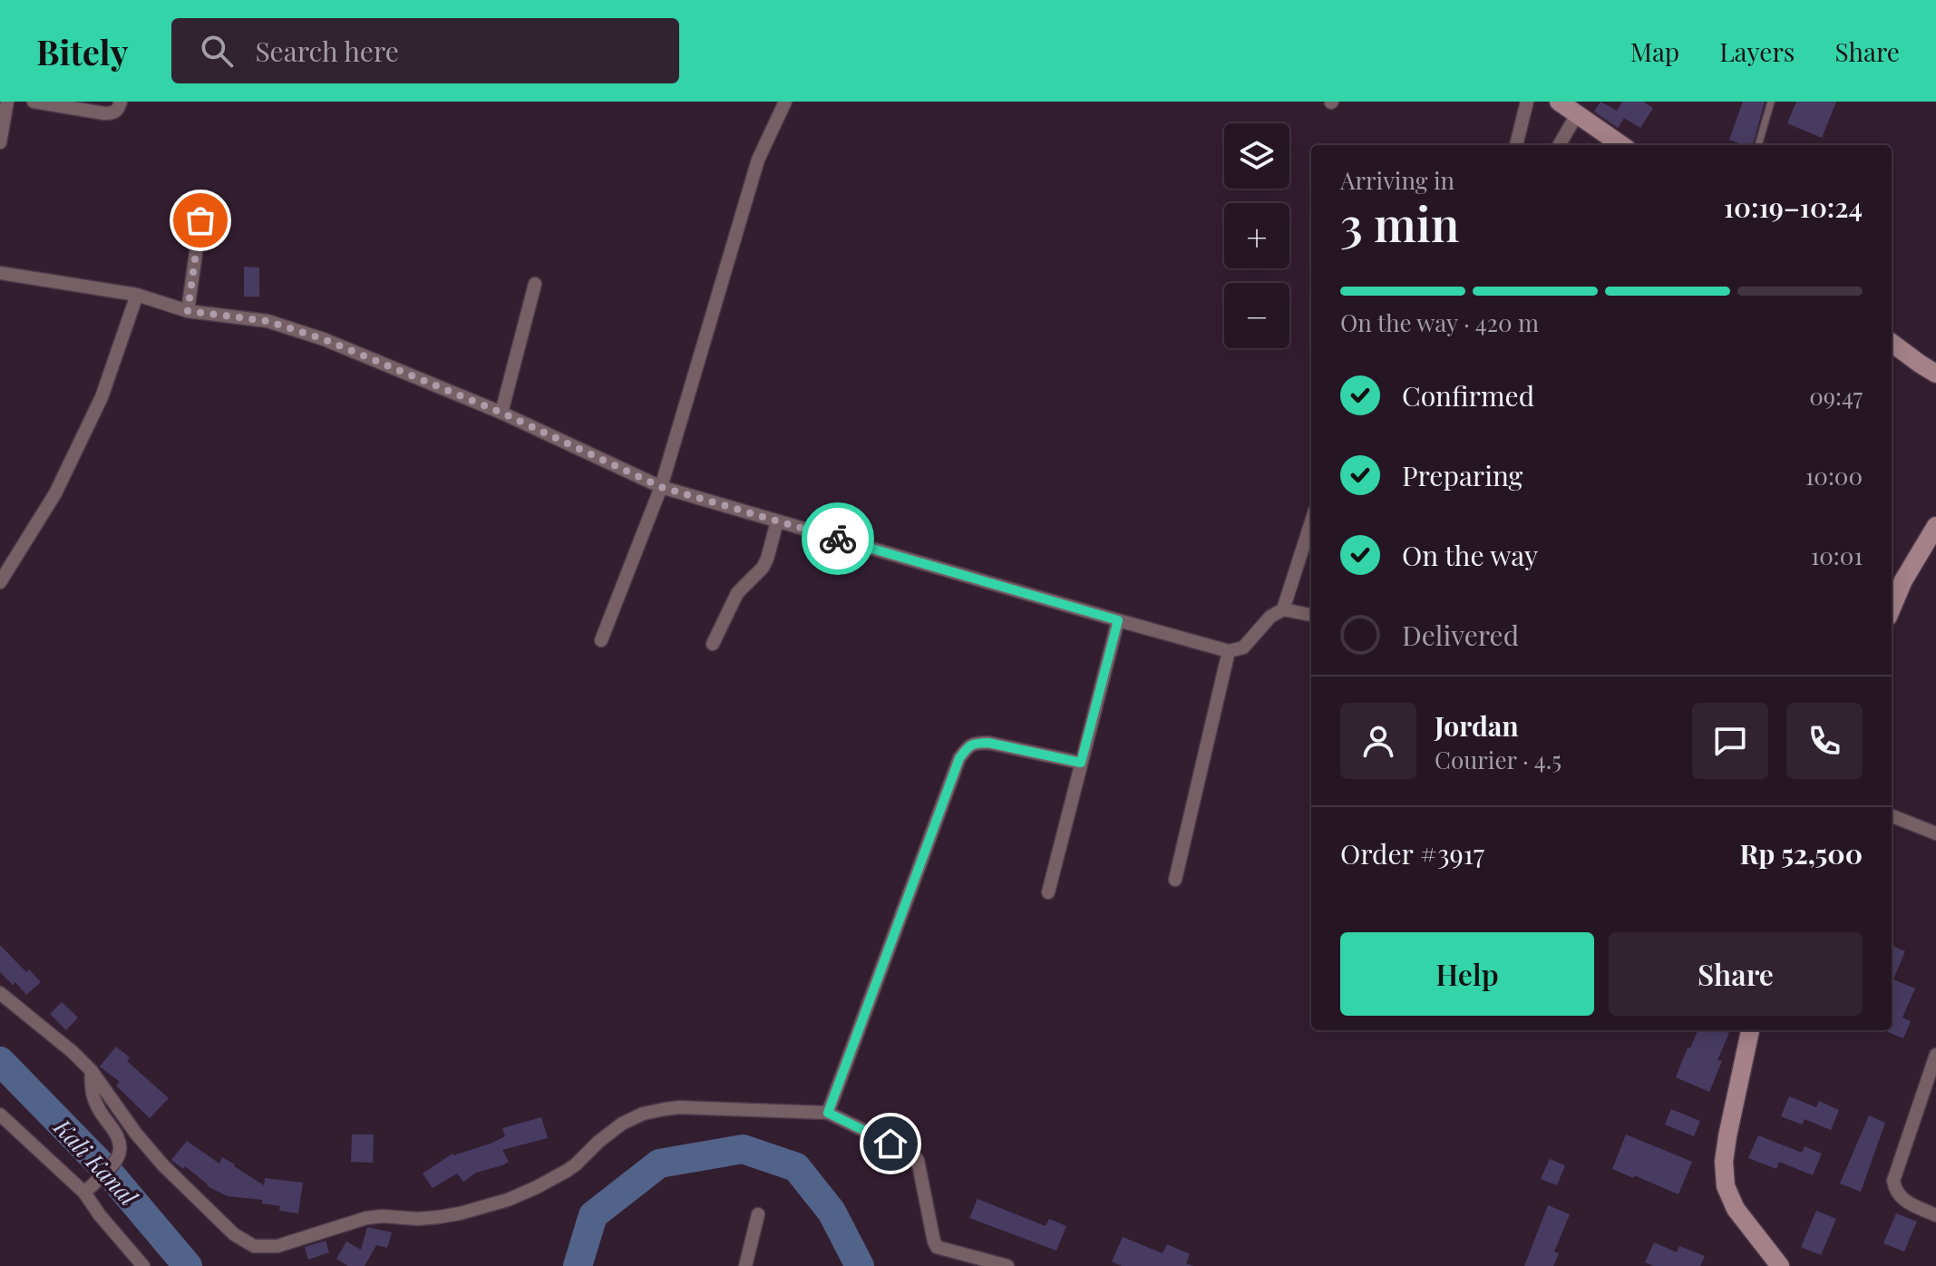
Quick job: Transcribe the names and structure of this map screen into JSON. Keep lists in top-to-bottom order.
{
  "water": ["Kali Kanal"],
  "page": {
    "header": "Bitely",
    "search": "Search here",
    "nav": ["Map", "Layers", "Share"],
    "map_buttons": ["+", "−"],
    "heading": ["3 min", "Arriving in", "10:19–10:24"],
    "panel": [
      "Jordan",
      "Courier · 4.5",
      "Order #3917",
      "Rp 52,500"
    ],
    "bar": "On the way · 420 m",
    "list": [
      ["Confirmed", "09:47"],
      ["Preparing", "10:00"],
      ["On the way", "10:01"],
      "Delivered"
    ],
    "buttons": ["Help", "Share"]
  }
}
